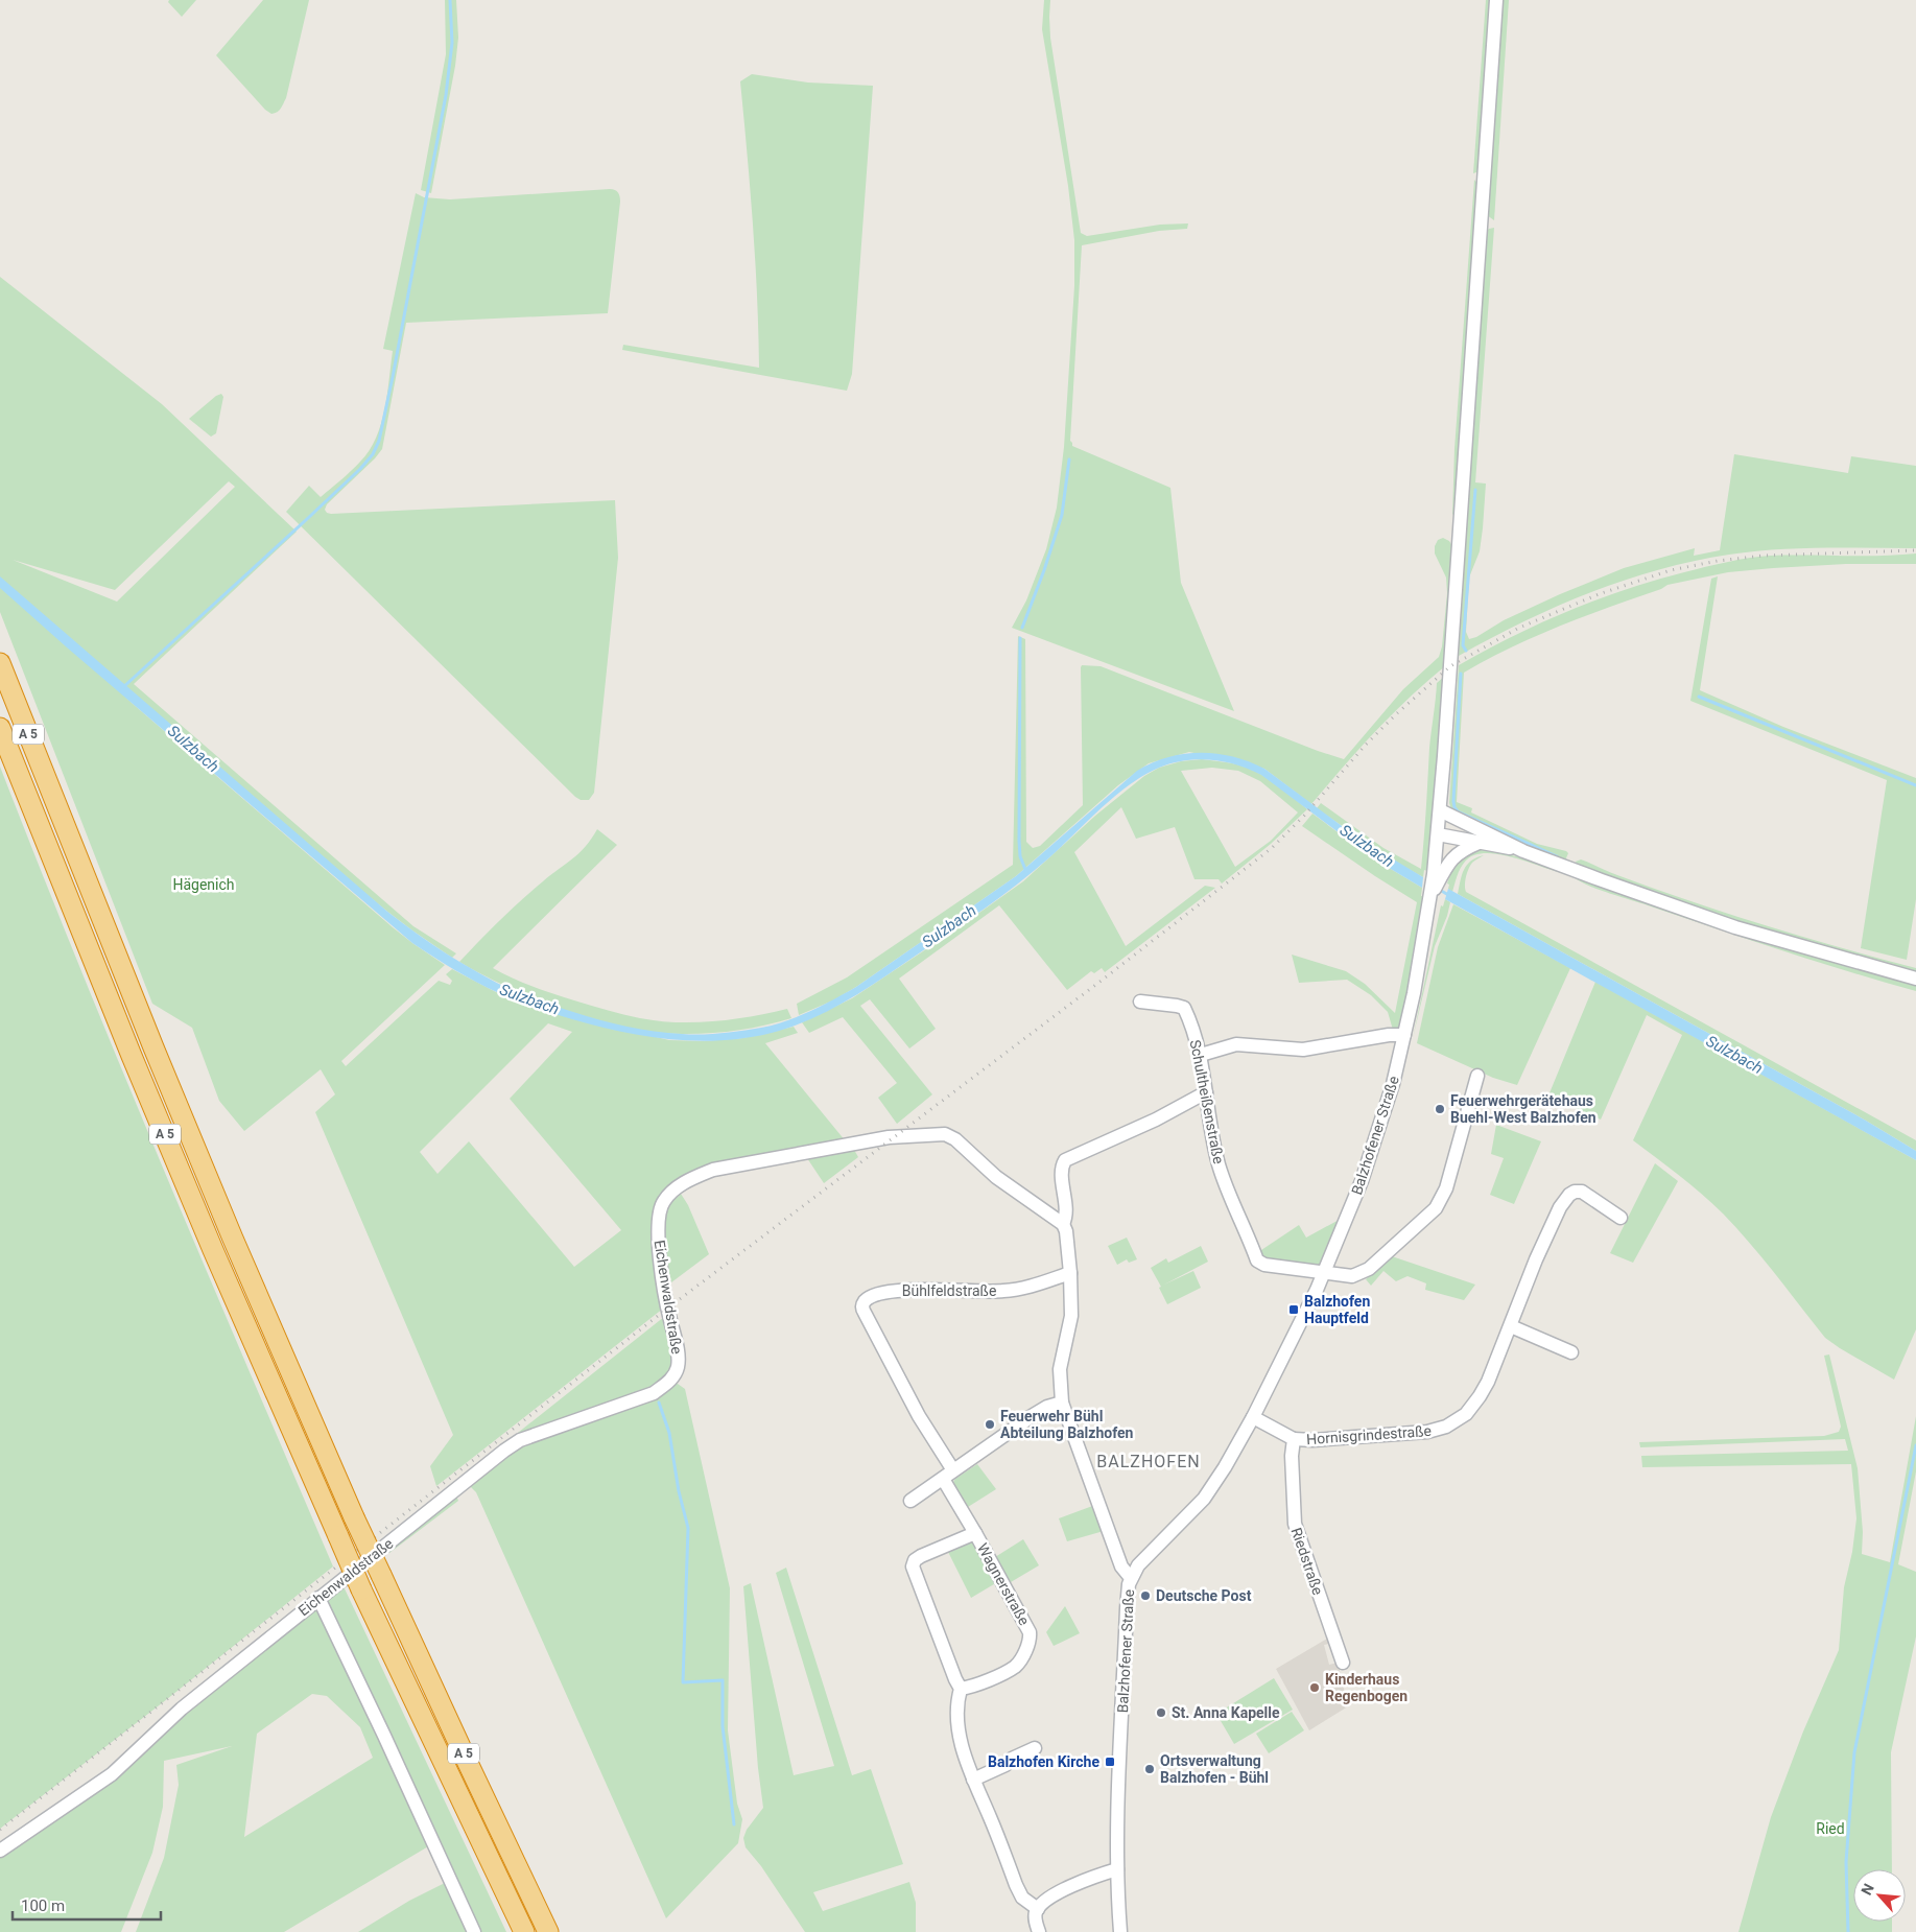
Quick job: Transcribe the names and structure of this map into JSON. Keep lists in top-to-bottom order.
{
  "streets": {
    "highway": ["A 5"],
    "street": [
      "Schultheißenstraße",
      "Balzhofener Straße",
      "Bühlfeldstraße",
      "Eichenwaldstraße",
      "Hornisgrindestraße",
      "Riedstraße",
      "Wagnerstraße"
    ]
  },
  "crossings": [
    ["Schultheißenstraße", "Balzhofener Straße"],
    ["Hornisgrindestraße", "Riedstraße"]
  ],
  "districts": ["BALZHOFEN"],
  "water": ["Sulzbach"],
  "parks": ["Hägenich", "Ried"],
  "places": {
    "other": [
      "Feuerwehrgerätehaus Buehl-West Balzhofen",
      "Feuerwehr Bühl Abteilung Balzhofen",
      "Deutsche Post",
      "Kinderhaus Regenbogen",
      "St. Anna Kapelle",
      "Ortsverwaltung Balzhofen - Bühl"
    ],
    "transit": ["Balzhofen Hauptfeld", "Balzhofen Kirche"]
  },
  "scale_bar": "100 m",
  "north": "top left"
}
